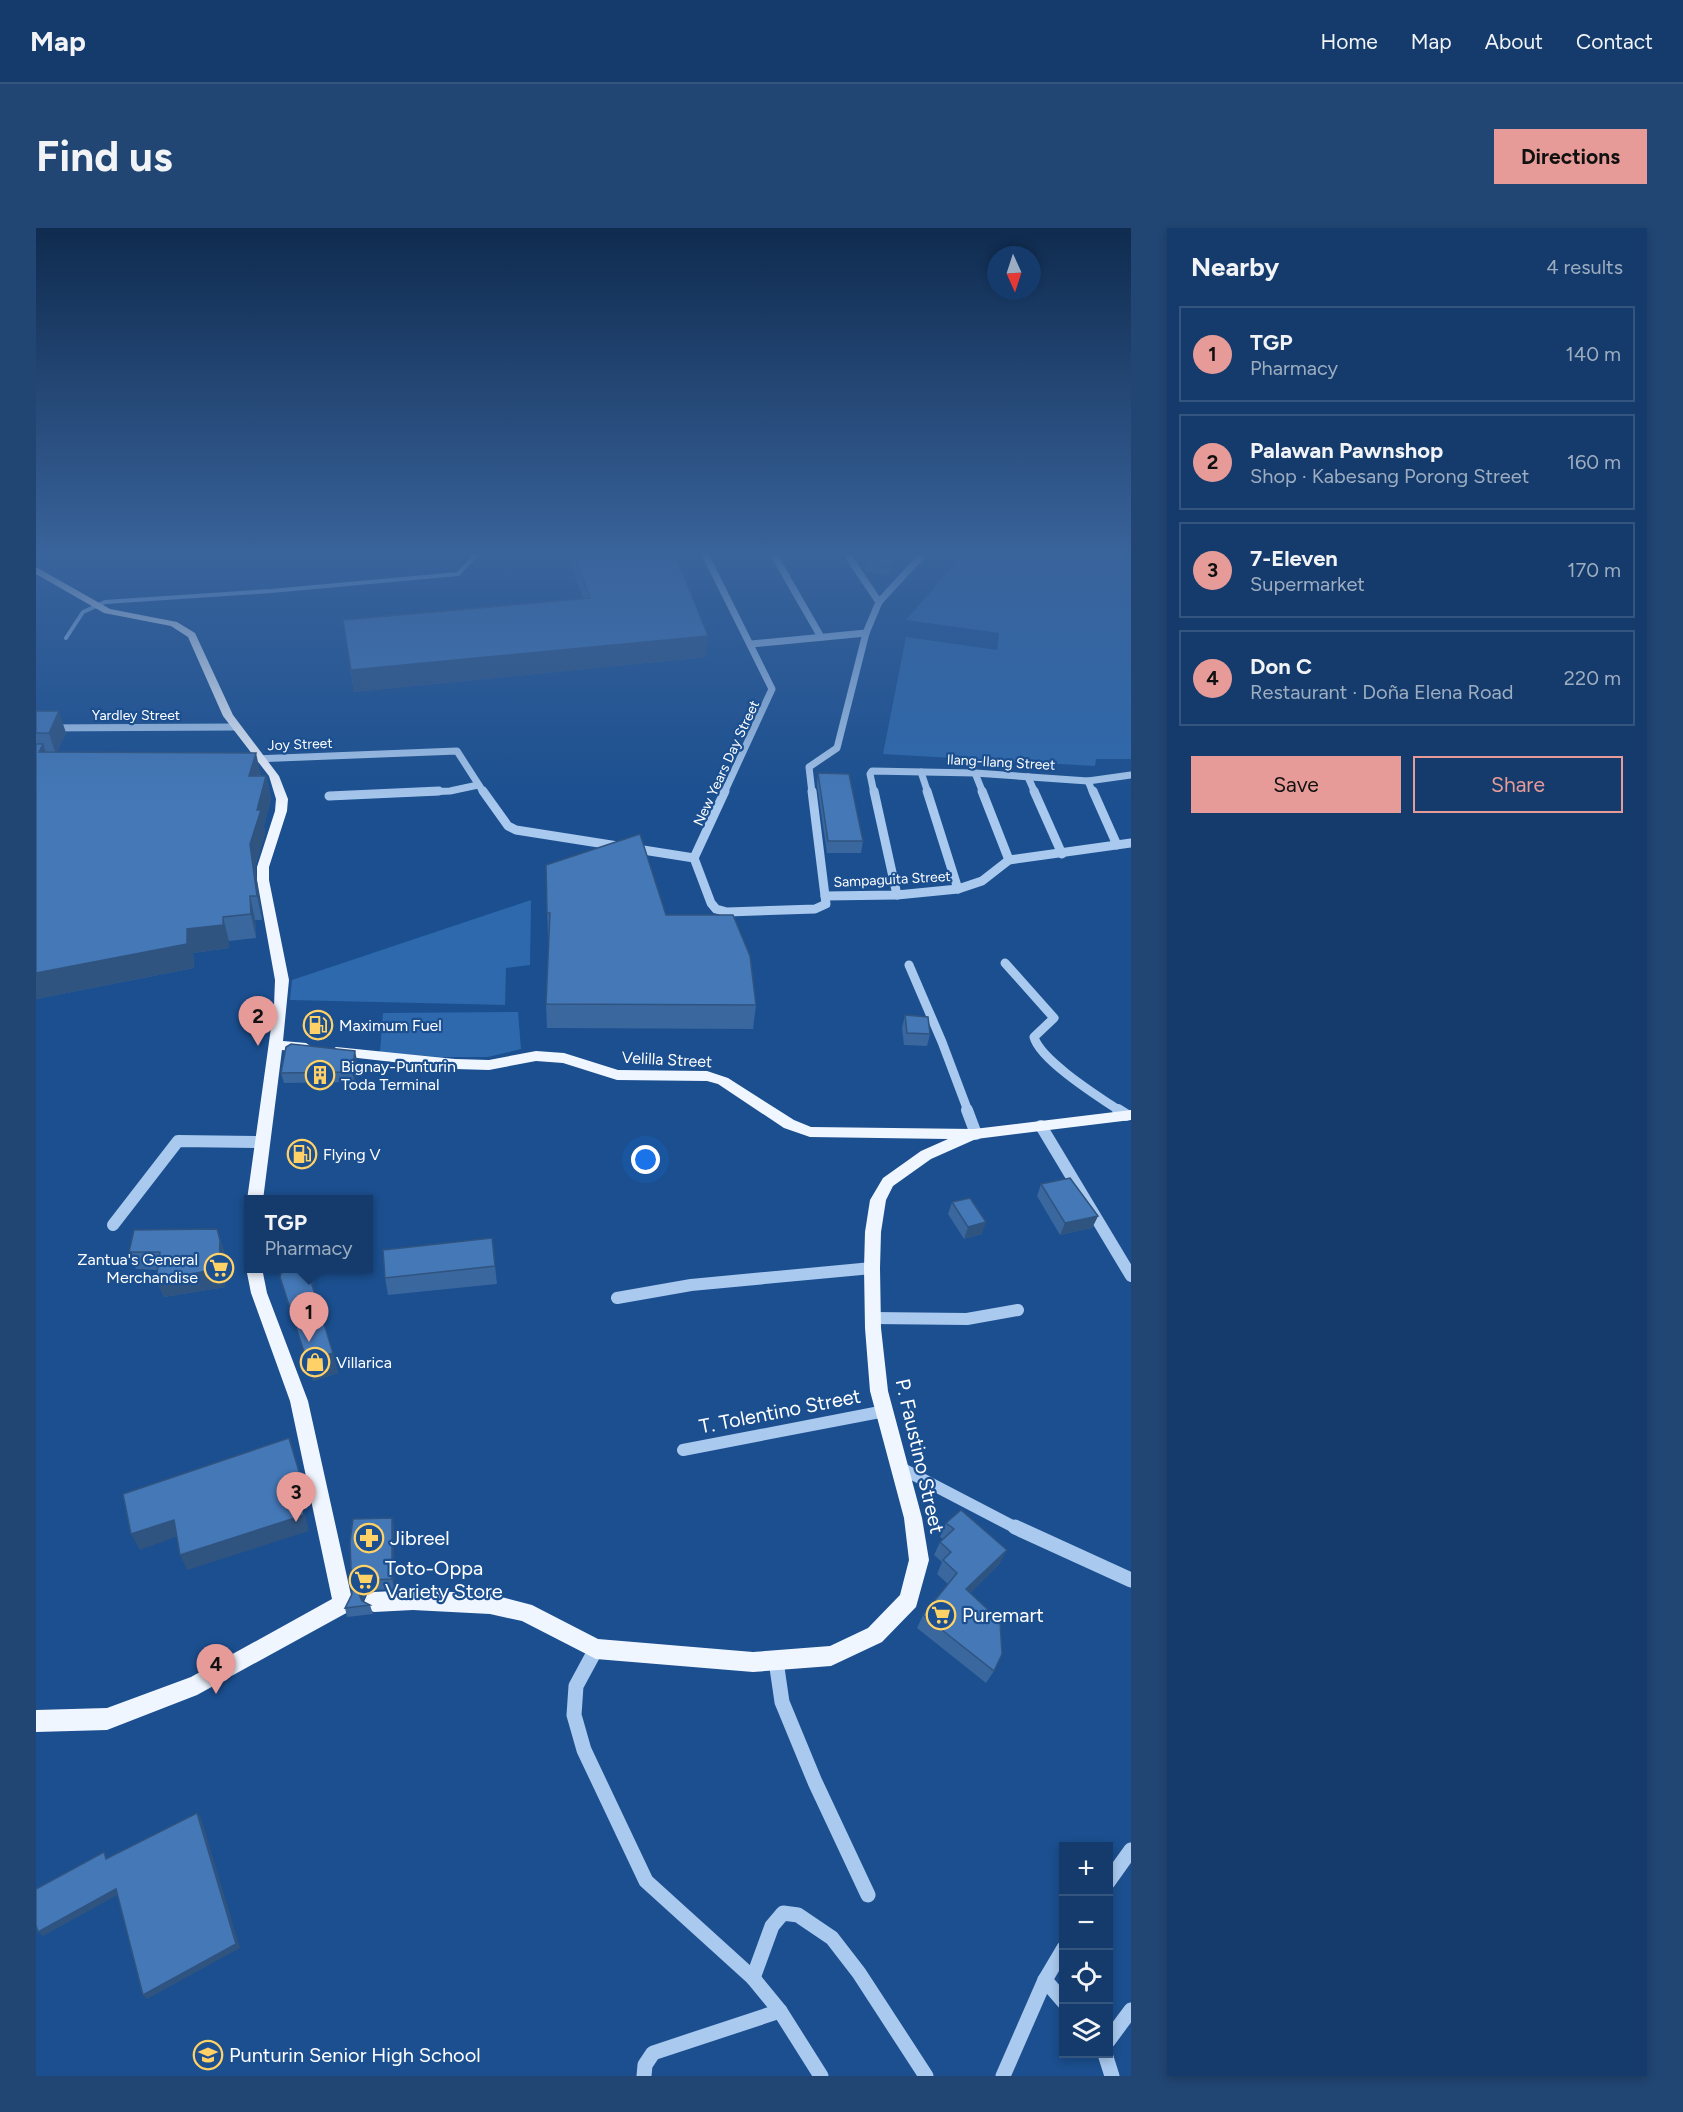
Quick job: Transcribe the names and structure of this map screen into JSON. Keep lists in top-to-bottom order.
{
  "streets": {
    "main road": ["Velilla Street", "P. Faustino Street"],
    "street": [
      "Yardley Street",
      "Joy Street",
      "Ilang-Ilang Street",
      "New Years Day Street",
      "Sampaguita Street",
      "T. Tolentino Street"
    ]
  },
  "crossings": [
    ["Ilang-Ilang Street", "Sampaguita Street"],
    ["Velilla Street", "P. Faustino Street"],
    ["T. Tolentino Street", "P. Faustino Street"]
  ],
  "places": {
    "fuel station": ["Maximum Fuel", "Flying V"],
    "building": ["Bignay-Punturin Toda Terminal"],
    "supermarket": ["Zantua's General Merchandise", "Toto-Oppa Variety Store", "Puremart"],
    "shop": ["Villarica"],
    "pharmacy": ["Jibreel"],
    "school or university": ["Punturin Senior High School"]
  },
  "north": "bottom",
  "page": {
    "header": "Map",
    "nav": [
      "Home",
      "Map",
      "About",
      "Contact"
    ],
    "buttons": [
      "Directions",
      ["Save", "Share"]
    ],
    "title": "Find us",
    "heading": ["Nearby", "4 results"],
    "list": [
      {
        "mark": "1",
        "name": "TGP",
        "note": "Pharmacy",
        "value": "140 m"
      },
      {
        "mark": "2",
        "name": "Palawan Pawnshop",
        "note": "Shop · Kabesang Porong Street",
        "value": "160 m"
      },
      {
        "mark": "3",
        "name": "7-Eleven",
        "note": "Supermarket",
        "value": "170 m"
      },
      {
        "mark": "4",
        "name": "Don C",
        "note": "Restaurant · Doña Elena Road",
        "value": "220 m"
      }
    ],
    "pins": [
      "2",
      "1",
      "3",
      "4"
    ],
    "popup": ["TGP", "Pharmacy"],
    "map_buttons": ["+", "−"]
  }
}
